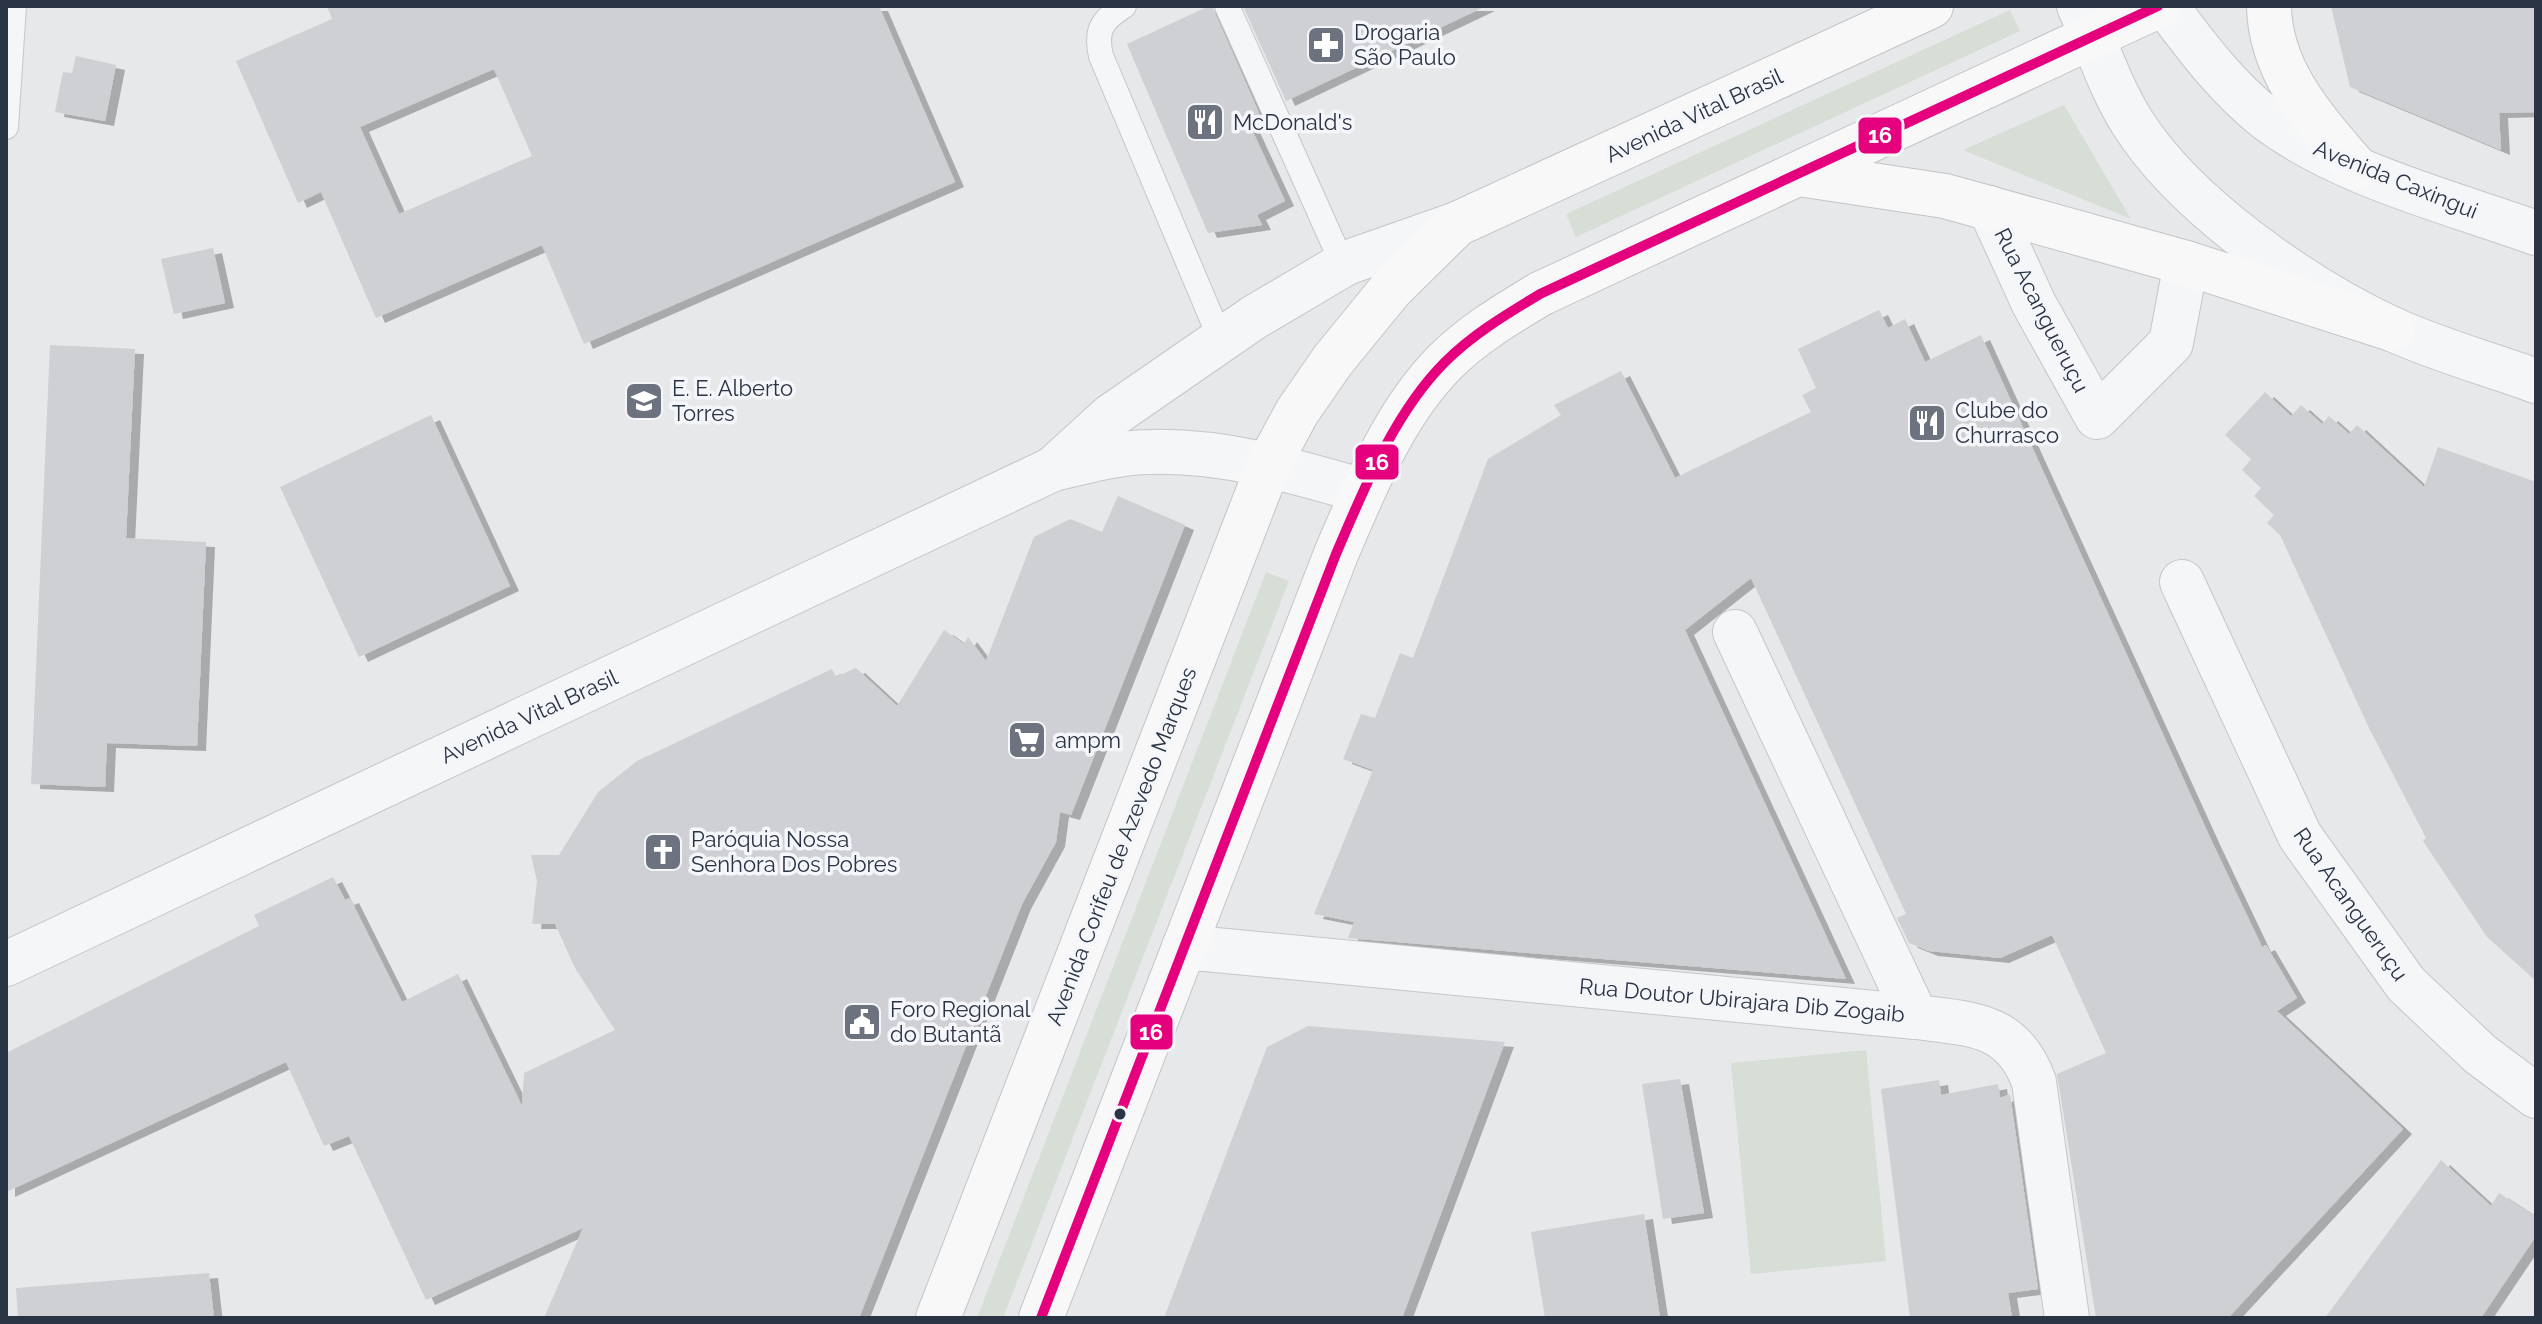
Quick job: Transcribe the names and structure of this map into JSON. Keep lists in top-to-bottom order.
{
  "streets": {
    "main road": ["Avenida Vital Brasil", "Avenida Corifeu de Azevedo Marques"],
    "street": ["Avenida Caxingui", "Rua Acangueruçu", "Rua Doutor Ubirajara Dib Zogaib"]
  },
  "crossings": [
    ["Avenida Vital Brasil", "Avenida Corifeu de Azevedo Marques"]
  ],
  "places": {
    "pharmacy": ["Drogaria São Paulo"],
    "restaurant": ["McDonald's", "Clube do Churrasco"],
    "school or university": ["E. E. Alberto Torres"],
    "supermarket": ["ampm"],
    "church": ["Paróquia Nossa Senhora Dos Pobres"],
    "public building": ["Foro Regional do Butantã"]
  },
  "lines": ["transit line 16"]
}
